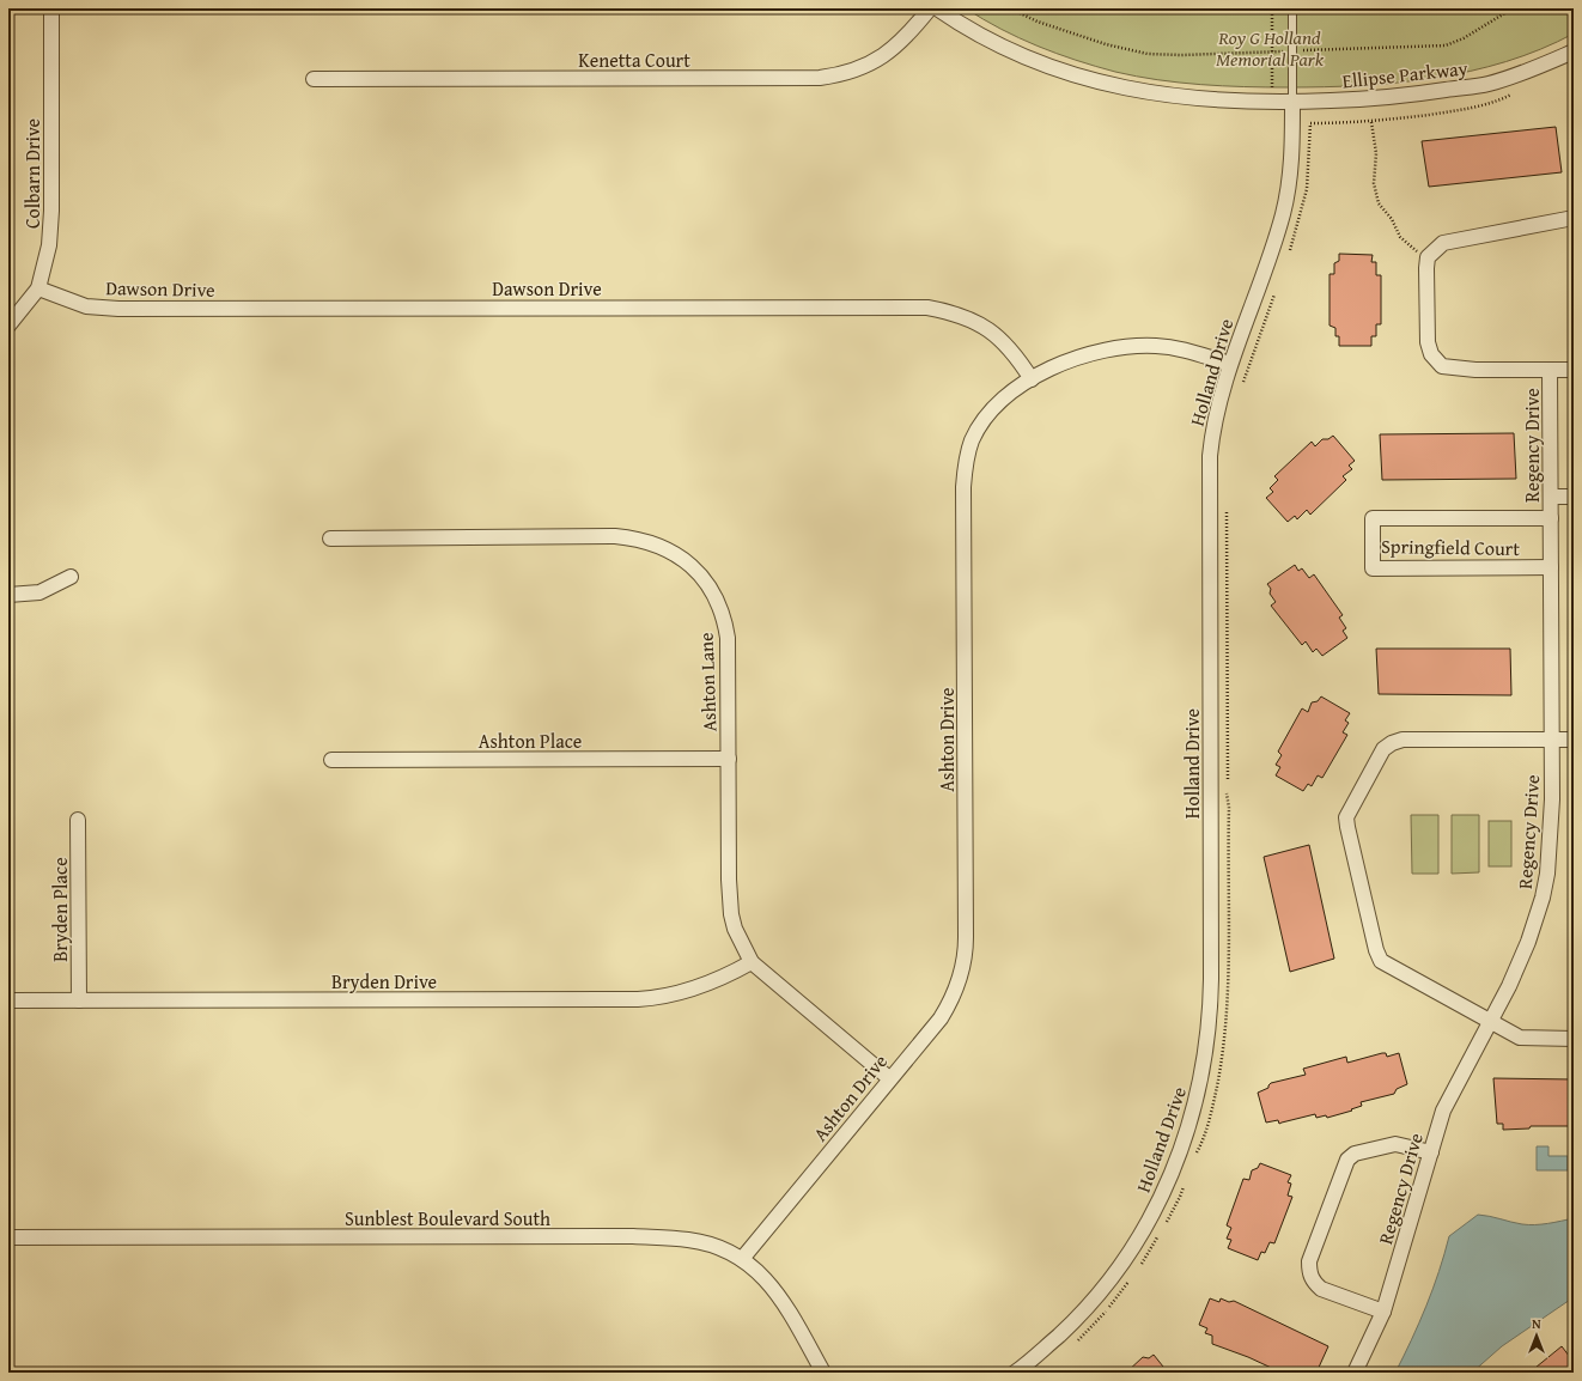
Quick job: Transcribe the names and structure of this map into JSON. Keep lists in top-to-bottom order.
{
  "streets": {
    "street": [
      "Kenetta Court",
      "Ellipse Parkway",
      "Colbarn Drive",
      "Dawson Drive",
      "Holland Drive",
      "Regency Drive",
      "Springfield Court",
      "Ashton Lane",
      "Ashton Drive",
      "Ashton Place",
      "Bryden Place",
      "Bryden Drive",
      "Sunblest Boulevard South"
    ]
  },
  "crossings": [
    ["Ellipse Parkway", "Holland Drive"],
    ["Colbarn Drive", "Dawson Drive"],
    ["Dawson Drive", "Ashton Drive"],
    ["Holland Drive", "Ashton Drive"],
    ["Regency Drive", "Springfield Court"],
    ["Ashton Lane", "Ashton Drive"],
    ["Ashton Lane", "Ashton Place"],
    ["Ashton Lane", "Bryden Drive"],
    ["Ashton Drive", "Sunblest Boulevard South"],
    ["Bryden Place", "Bryden Drive"]
  ],
  "parks": ["Roy G Holland Memorial Park"],
  "north": "top"
}
